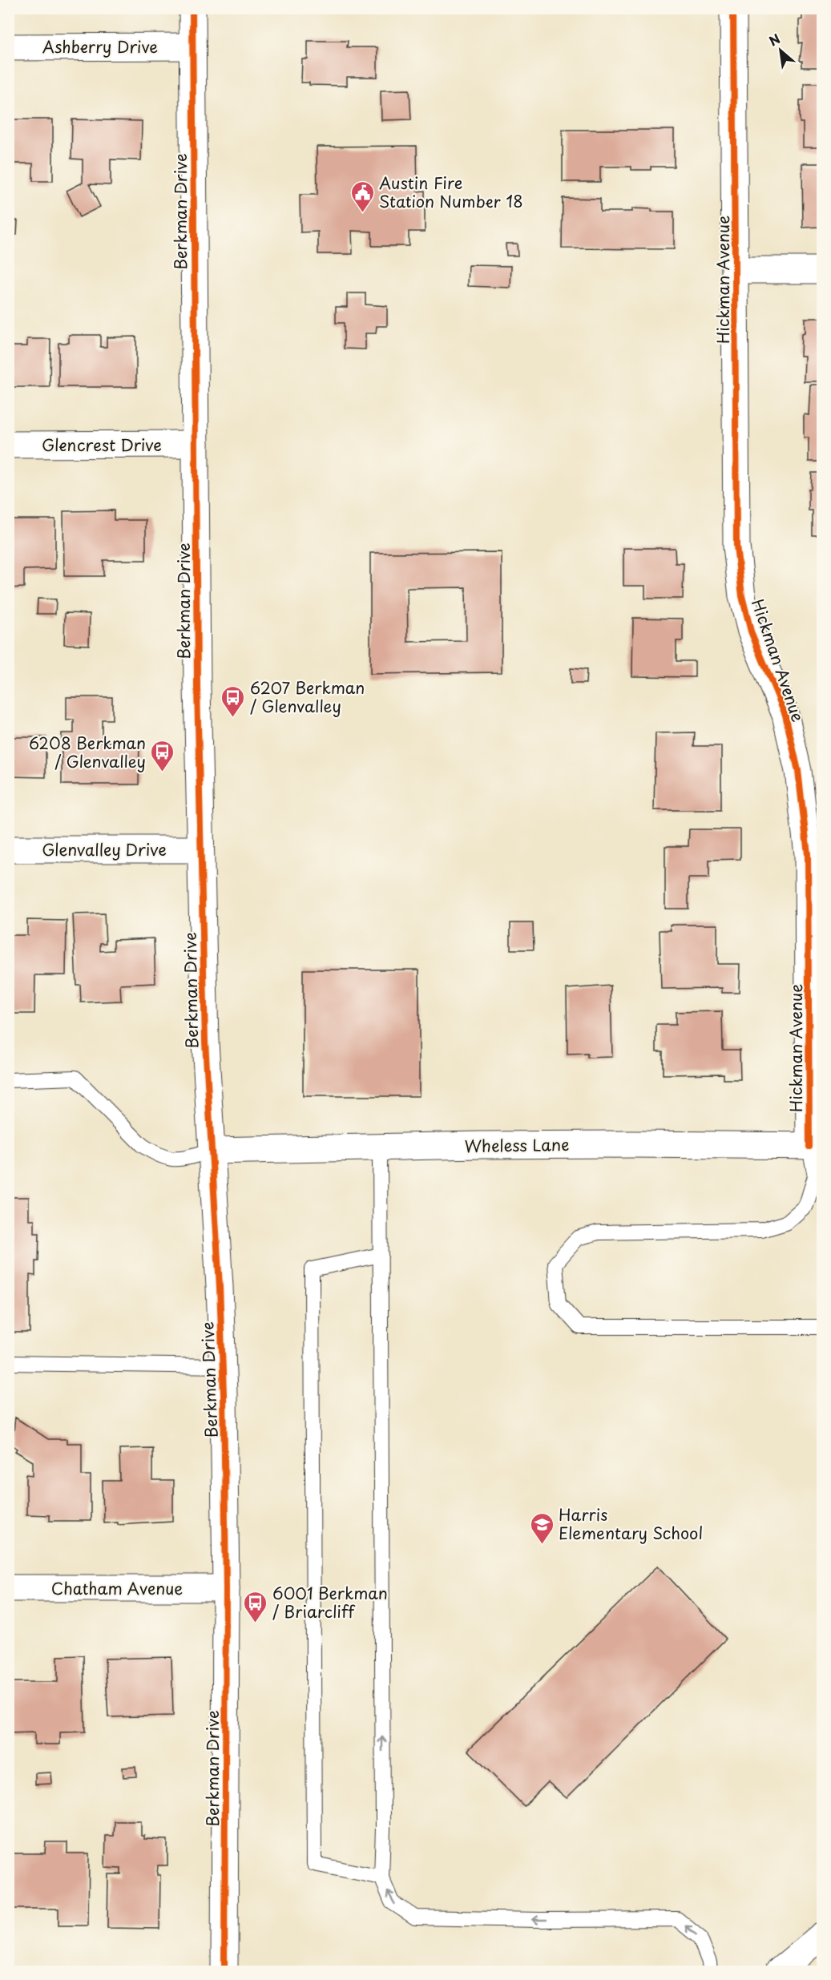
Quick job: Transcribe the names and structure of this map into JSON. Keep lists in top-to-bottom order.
{
  "streets": {
    "street": [
      "Ashberry Drive",
      "Berkman Drive",
      "Hickman Avenue",
      "Glencrest Drive",
      "Glenvalley Drive",
      "Wheless Lane",
      "Chatham Avenue"
    ]
  },
  "crossings": [
    ["Ashberry Drive", "Berkman Drive"],
    ["Berkman Drive", "Glencrest Drive"],
    ["Berkman Drive", "Glenvalley Drive"],
    ["Berkman Drive", "Wheless Lane"],
    ["Berkman Drive", "Chatham Avenue"],
    ["Hickman Avenue", "Wheless Lane"]
  ],
  "places": {
    "public building": ["Austin Fire Station Number 18"],
    "bus stop": ["6207 Berkman / Glenvalley", "6208 Berkman / Glenvalley", "6001 Berkman / Briarcliff"],
    "school or university": ["Harris Elementary School"]
  },
  "north": "top left"
}
